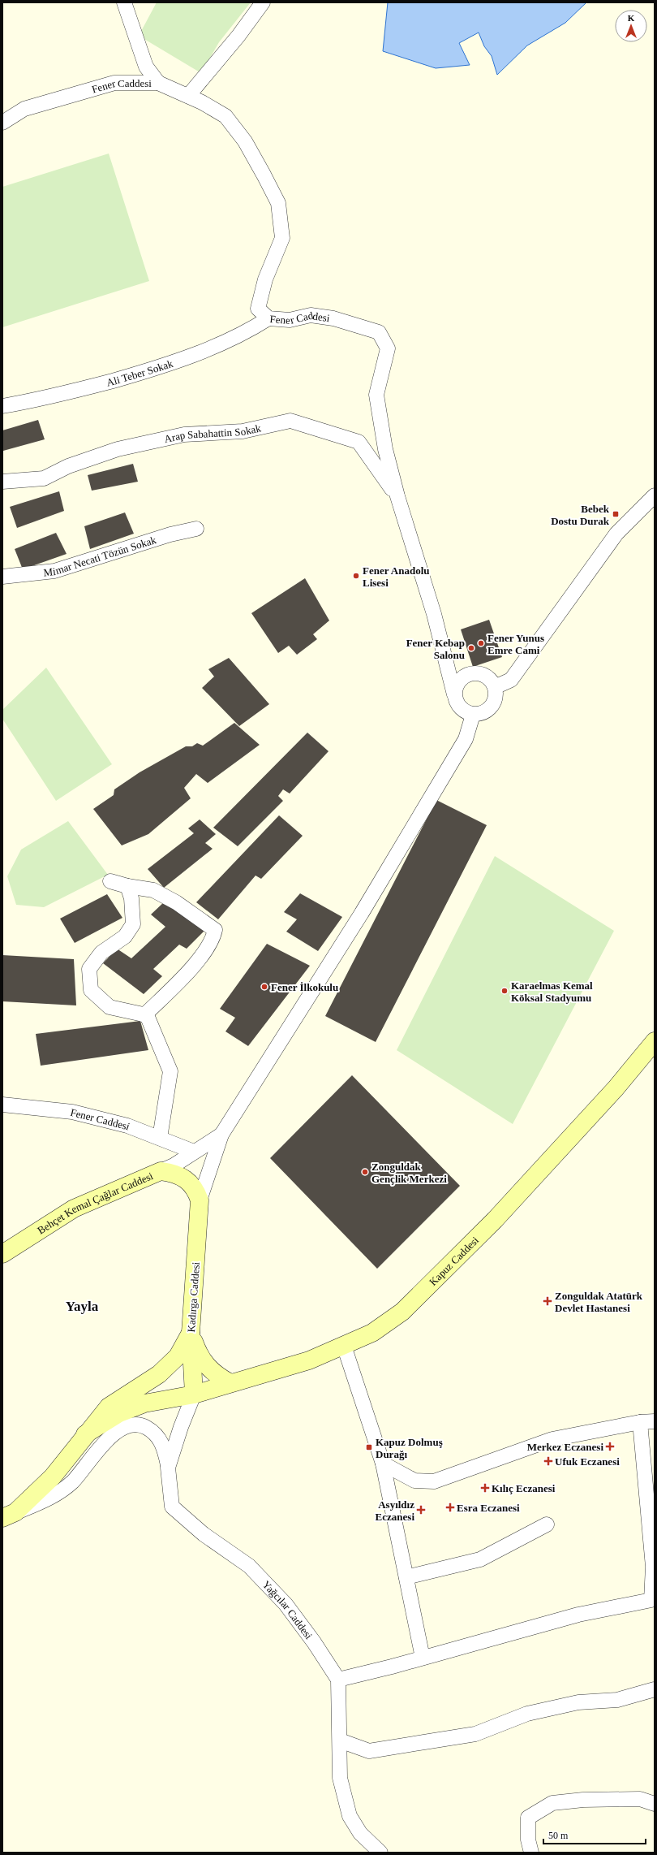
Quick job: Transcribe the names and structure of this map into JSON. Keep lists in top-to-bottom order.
{
  "streets": {
    "main road": ["Behçet Kemal Çağlar Caddesi", "Kapuz Caddesi", "Kadırga Caddesi"],
    "street": [
      "Fener Caddesi",
      "Ali Teber Sokak",
      "Arap Sabahattin Sokak",
      "Mimar Necati Tözün Sokak",
      "Yağcılar Caddesi"
    ]
  },
  "crossings": [
    ["Fener Caddesi", "Ali Teber Sokak"],
    ["Fener Caddesi", "Arap Sabahattin Sokak"],
    ["Behçet Kemal Çağlar Caddesi", "Kadırga Caddesi"],
    ["Kapuz Caddesi", "Kadırga Caddesi"],
    ["Kapuz Caddesi", "Yağcılar Caddesi"],
    ["Kadırga Caddesi", "Yağcılar Caddesi"]
  ],
  "districts": ["Yayla"],
  "places": {
    "transit": ["Bebek Dostu Durak", "Kapuz Dolmuş Durağı"],
    "other": [
      "Fener Anadolu Lisesi",
      "Fener Yunus Emre Cami",
      "Fener Kebap Salonu",
      "Fener İlkokulu",
      "Karaelmas Kemal Köksal Stadyumu",
      "Zonguldak Gençlik Merkezi"
    ],
    "health": [
      "Zonguldak Atatürk Devlet Hastanesi",
      "Merkez Eczanesi",
      "Ufuk Eczanesi",
      "Kılıç Eczanesi",
      "Esra Eczanesi",
      "Asyıldız Eczanesi"
    ]
  },
  "scale_bar": "50 m",
  "north": "top"
}
